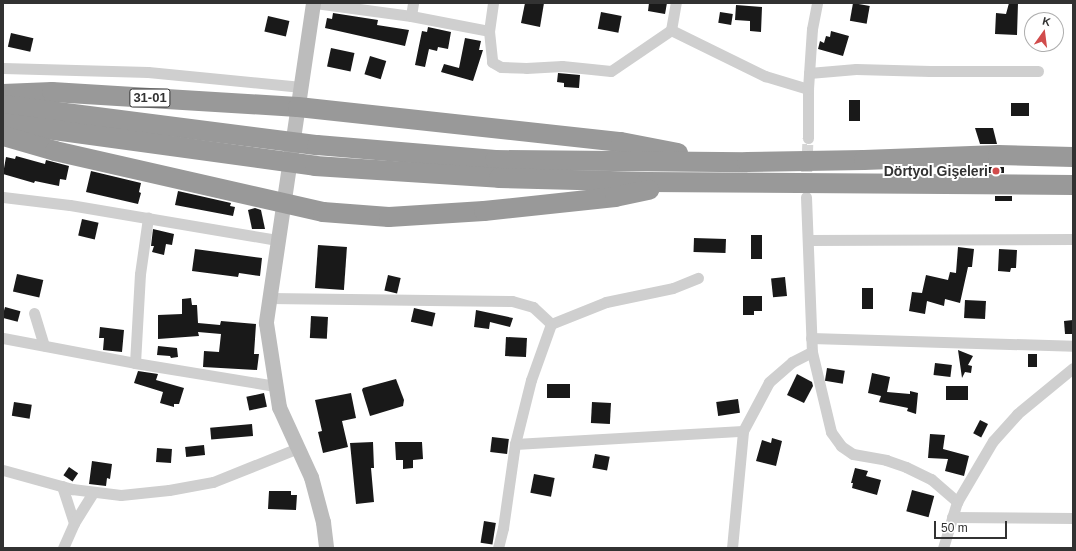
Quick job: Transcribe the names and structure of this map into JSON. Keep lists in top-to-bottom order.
{
  "streets": {
    "highway": ["31-01"]
  },
  "places": ["Dörtyol Gişeleri"],
  "scale_bar": "50 m",
  "north": "top"
}
